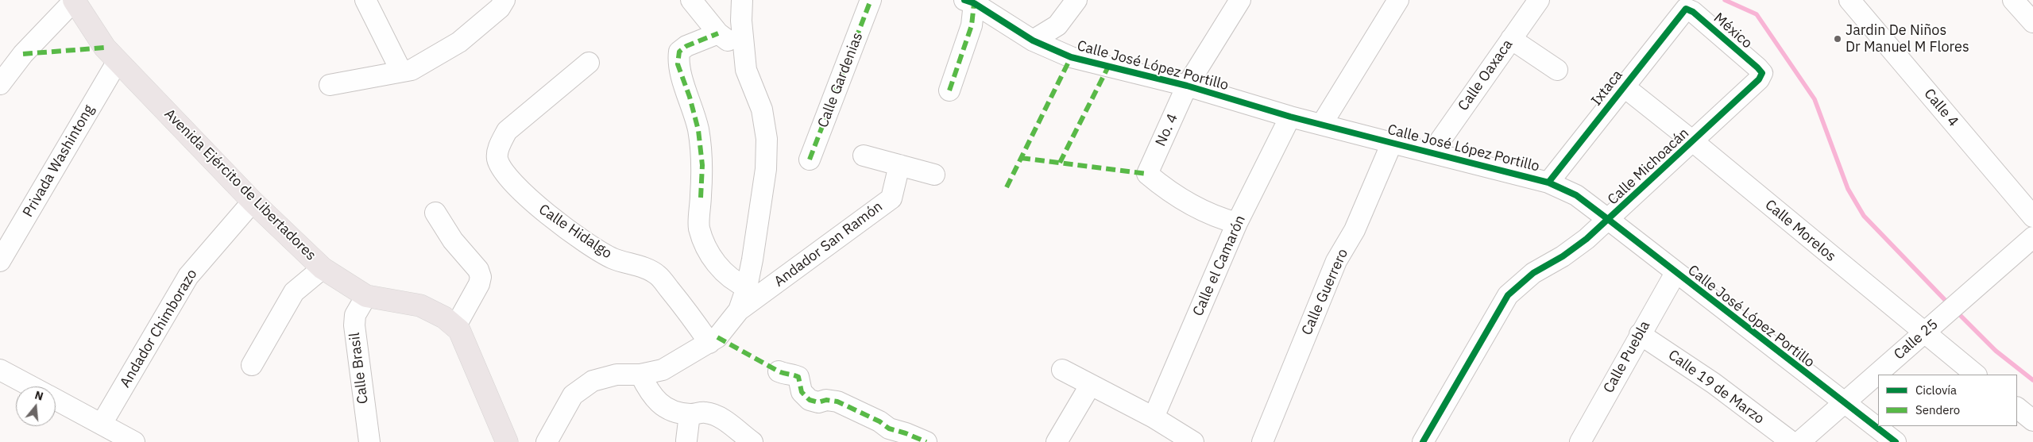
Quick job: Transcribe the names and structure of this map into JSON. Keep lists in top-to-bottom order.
{
  "streets": {
    "main road": ["Avenida Ejército de Libertadores"],
    "street": [
      "México",
      "Calle José López Portillo",
      "Calle Oaxaca",
      "Calle Gardenias",
      "Ixtaca",
      "Calle 4",
      "No. 4",
      "Privada Washintong",
      "Calle Michoacán",
      "Calle Morelos",
      "Calle Hidalgo",
      "Andador San Ramón",
      "Calle el Camarón",
      "Calle Guerrero",
      "Andador Chimborazo",
      "Calle 25",
      "Calle Puebla",
      "Calle Brasil",
      "Calle 19 de Marzo"
    ]
  },
  "crossings": [
    ["México", "Ixtaca"],
    ["México", "Calle Michoacán"],
    ["Calle José López Portillo", "Calle Oaxaca"],
    ["Calle José López Portillo", "Ixtaca"],
    ["Calle José López Portillo", "No. 4"],
    ["Calle José López Portillo", "Calle Michoacán"],
    ["Calle José López Portillo", "Calle el Camarón"],
    ["Calle José López Portillo", "Calle Guerrero"],
    ["Calle José López Portillo", "Calle 25"],
    ["Calle José López Portillo", "Calle Puebla"],
    ["Ixtaca", "Calle Morelos"],
    ["No. 4", "Calle el Camarón"],
    ["Privada Washintong", "Avenida Ejército de Libertadores"],
    ["Calle Michoacán", "Calle Morelos"],
    ["Avenida Ejército de Libertadores", "Andador Chimborazo"],
    ["Avenida Ejército de Libertadores", "Calle Brasil"],
    ["Calle Morelos", "Calle 25"],
    ["Calle Puebla", "Calle 19 de Marzo"]
  ],
  "places": ["Jardin De Niños Dr Manuel M Flores"],
  "legend": ["Ciclovía", "Sendero"],
  "north": "top"
}
